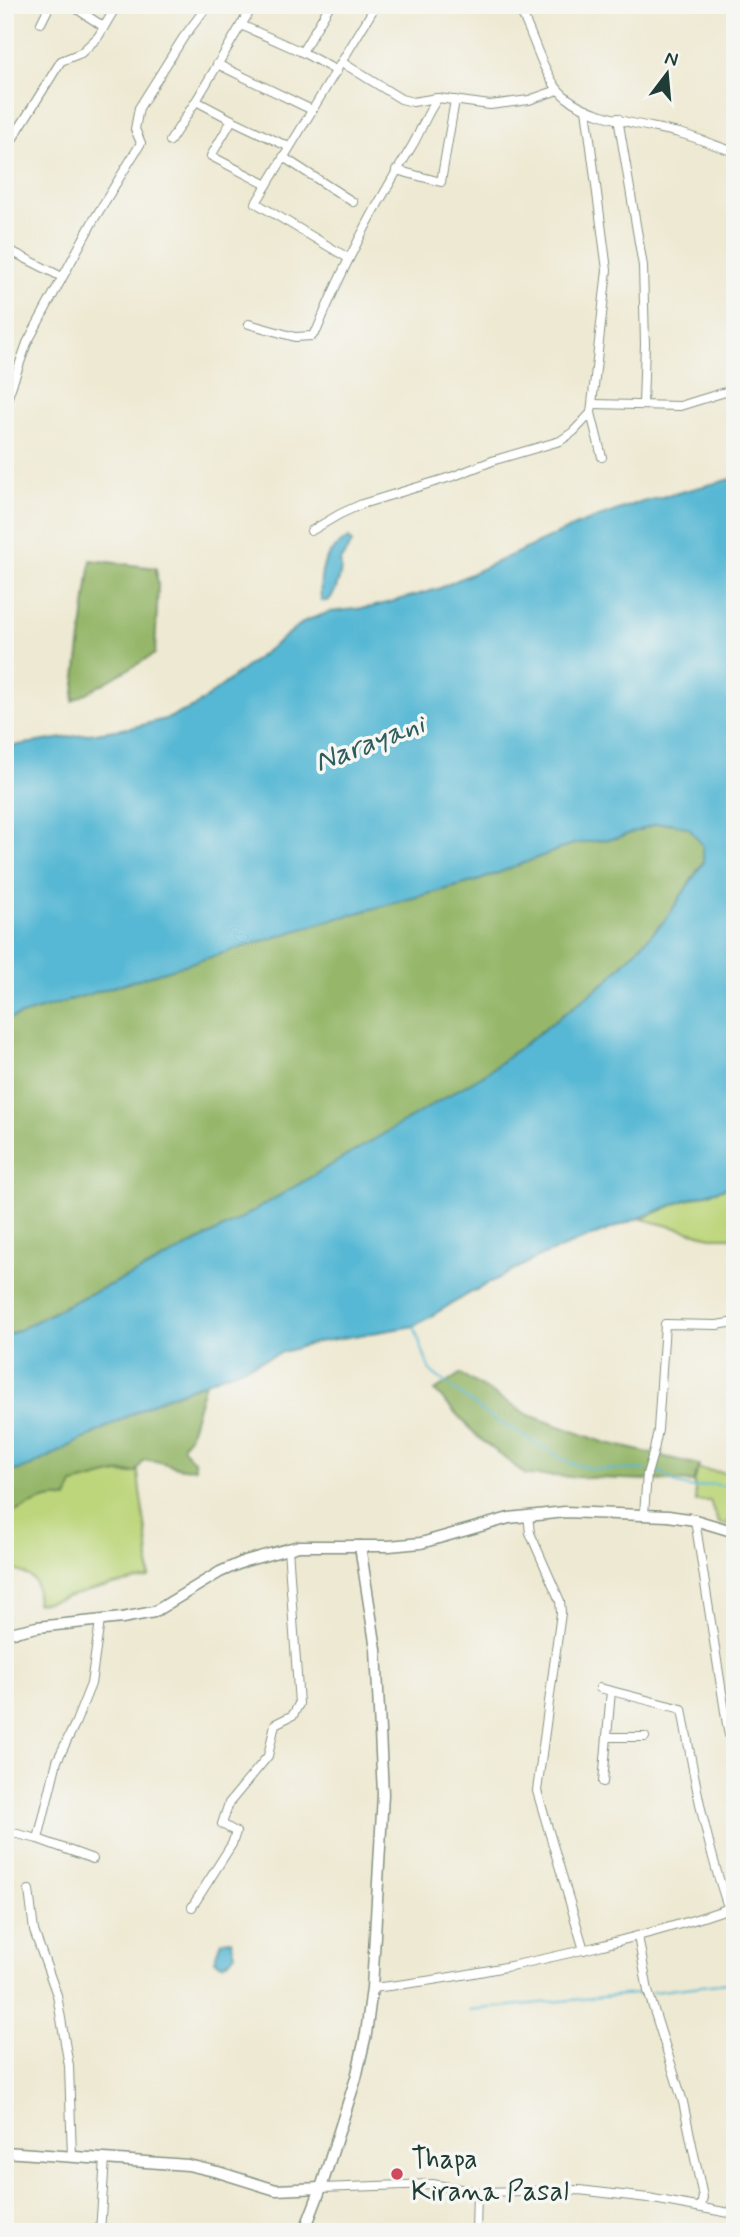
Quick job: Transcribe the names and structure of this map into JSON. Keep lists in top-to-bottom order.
{
  "water": ["Narayani"],
  "places": ["Thapa Kirana Pasal"],
  "north": "top"
}
